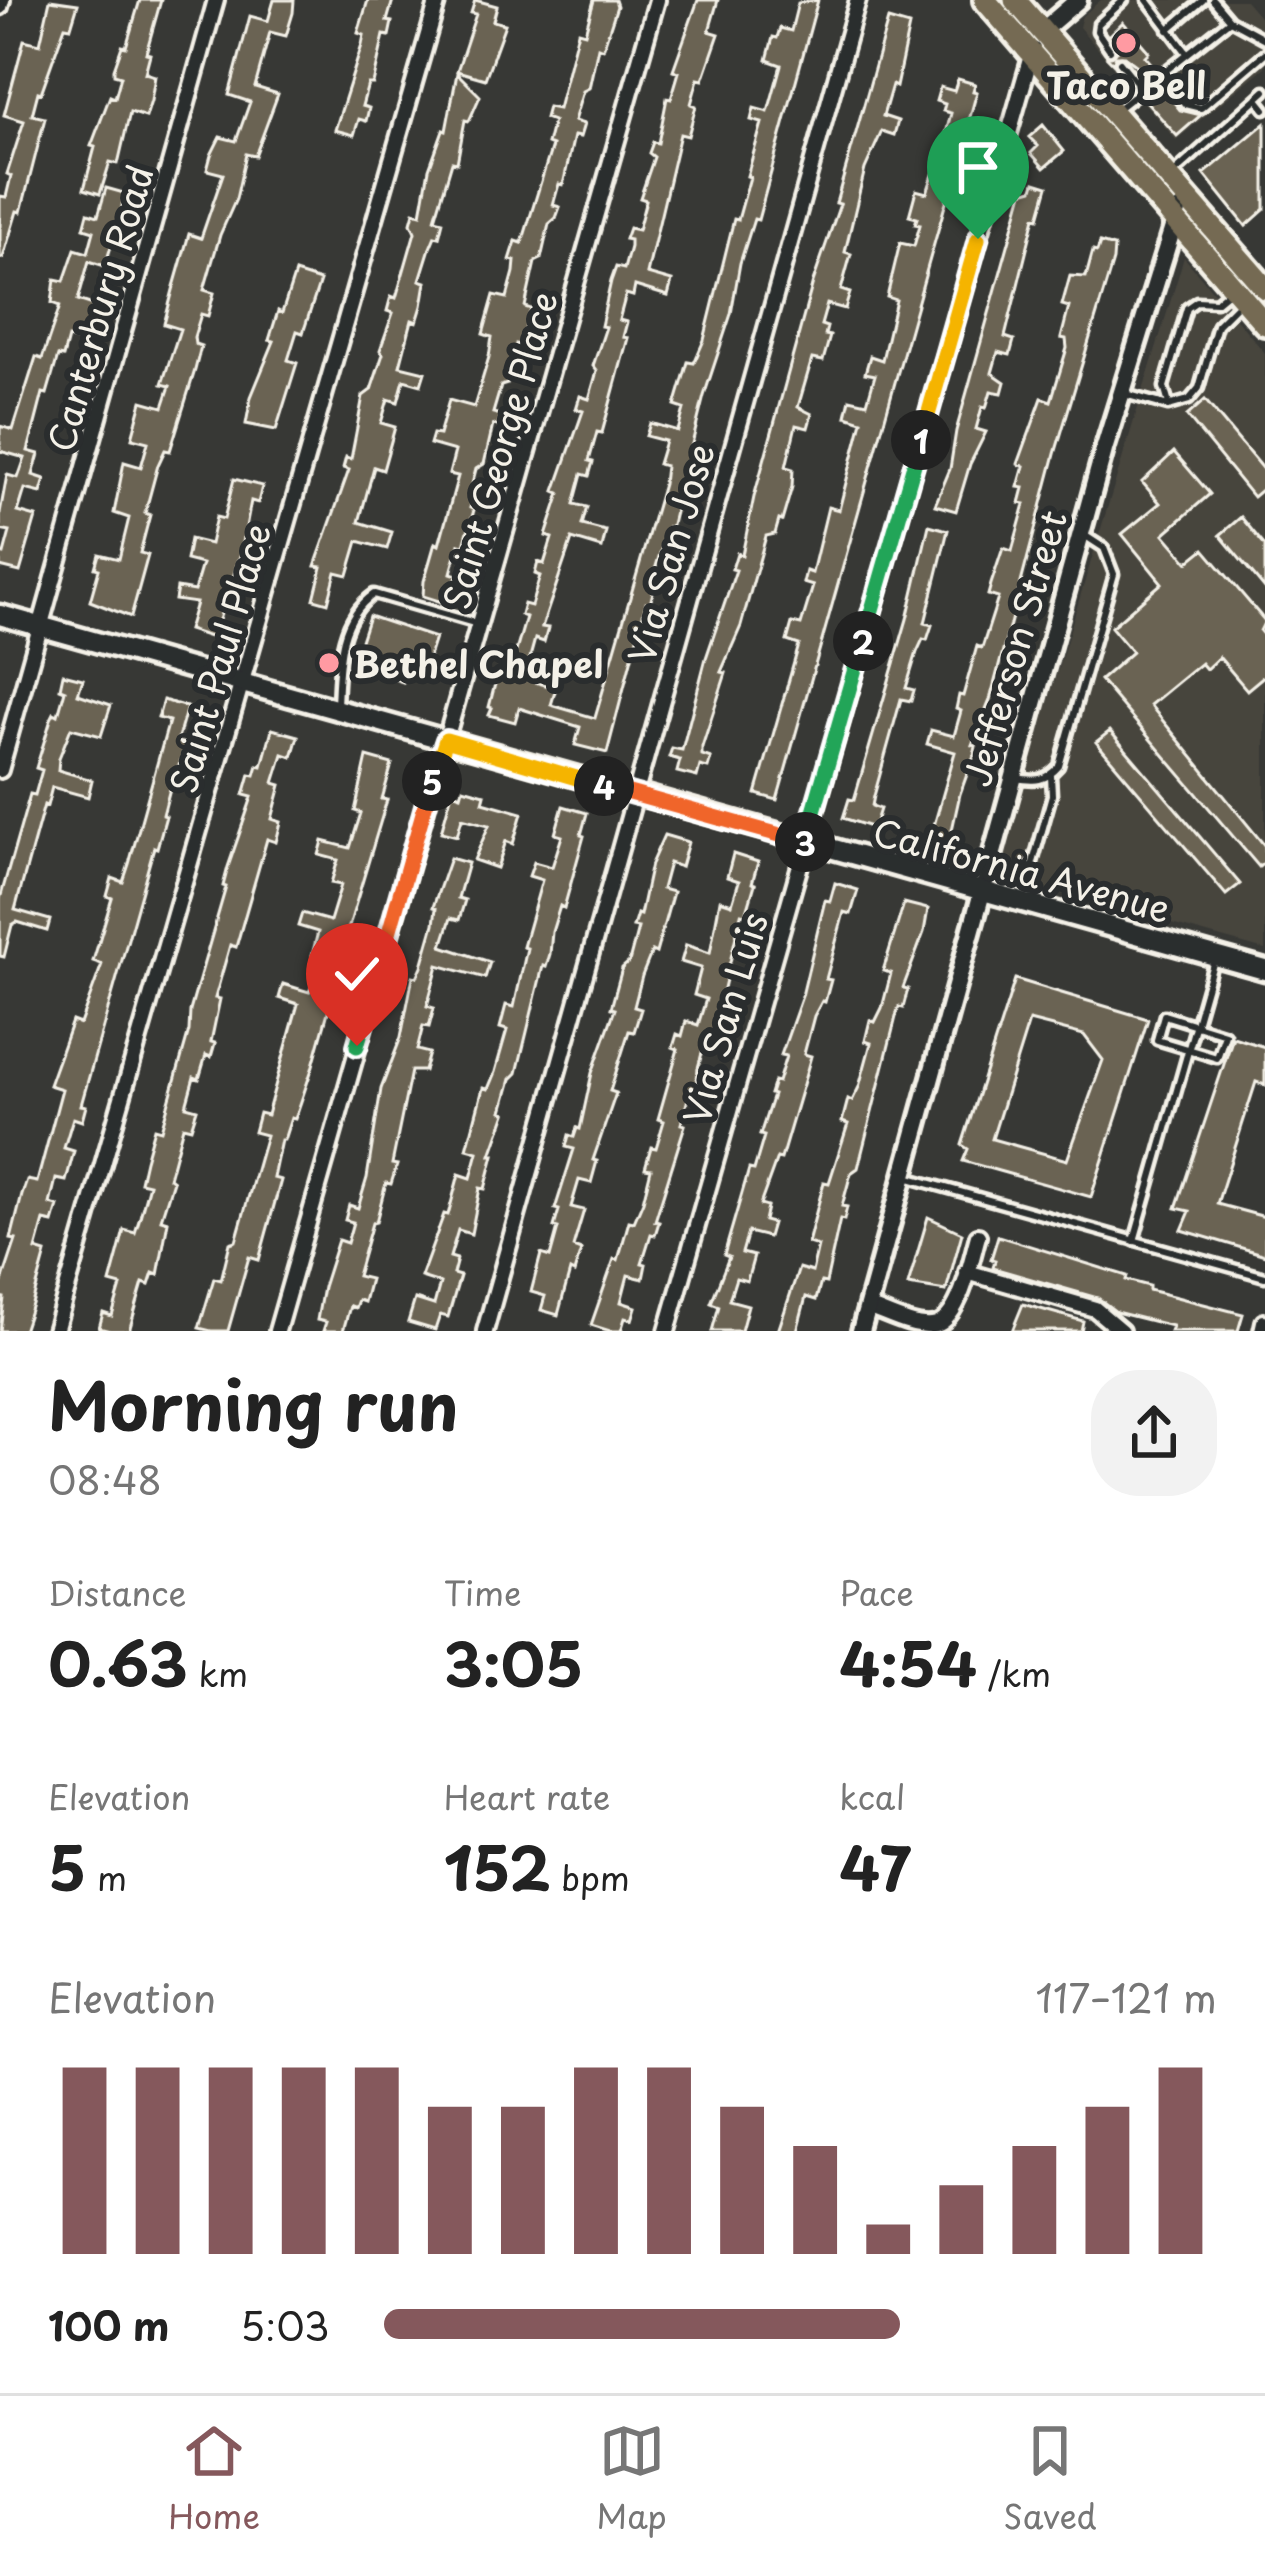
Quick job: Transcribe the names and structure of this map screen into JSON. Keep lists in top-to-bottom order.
{
  "streets": {
    "main road": ["California Avenue"],
    "street": [
      "Canterbury Road",
      "Saint George Place",
      "Via San Jose",
      "Jefferson Street",
      "Saint Paul Place",
      "Via San Luis"
    ]
  },
  "crossings": [
    ["Canterbury Road", "California Avenue"],
    ["Saint George Place", "California Avenue"],
    ["Via San Jose", "California Avenue"],
    ["Jefferson Street", "California Avenue"],
    ["Saint Paul Place", "California Avenue"],
    ["California Avenue", "Via San Luis"]
  ],
  "places": ["Taco Bell", "Bethel Chapel"],
  "page": {
    "pins": [
      "1",
      "2",
      "5",
      "4",
      "3"
    ],
    "heading": ["Morning run", "08:48"],
    "stats": [
      ["Distance", "0.63 km"],
      ["Time", "3:05"],
      ["Pace", "4:54 /km"],
      ["Elevation", "5 m"],
      ["Heart rate", "152 bpm"],
      ["kcal", "47"]
    ],
    "chart": ["Elevation", "117–121 m"],
    "list": [
      {
        "name": "100 m",
        "note": "5:03"
      }
    ],
    "tabs": ["Home", "Map", "Saved"]
  }
}
